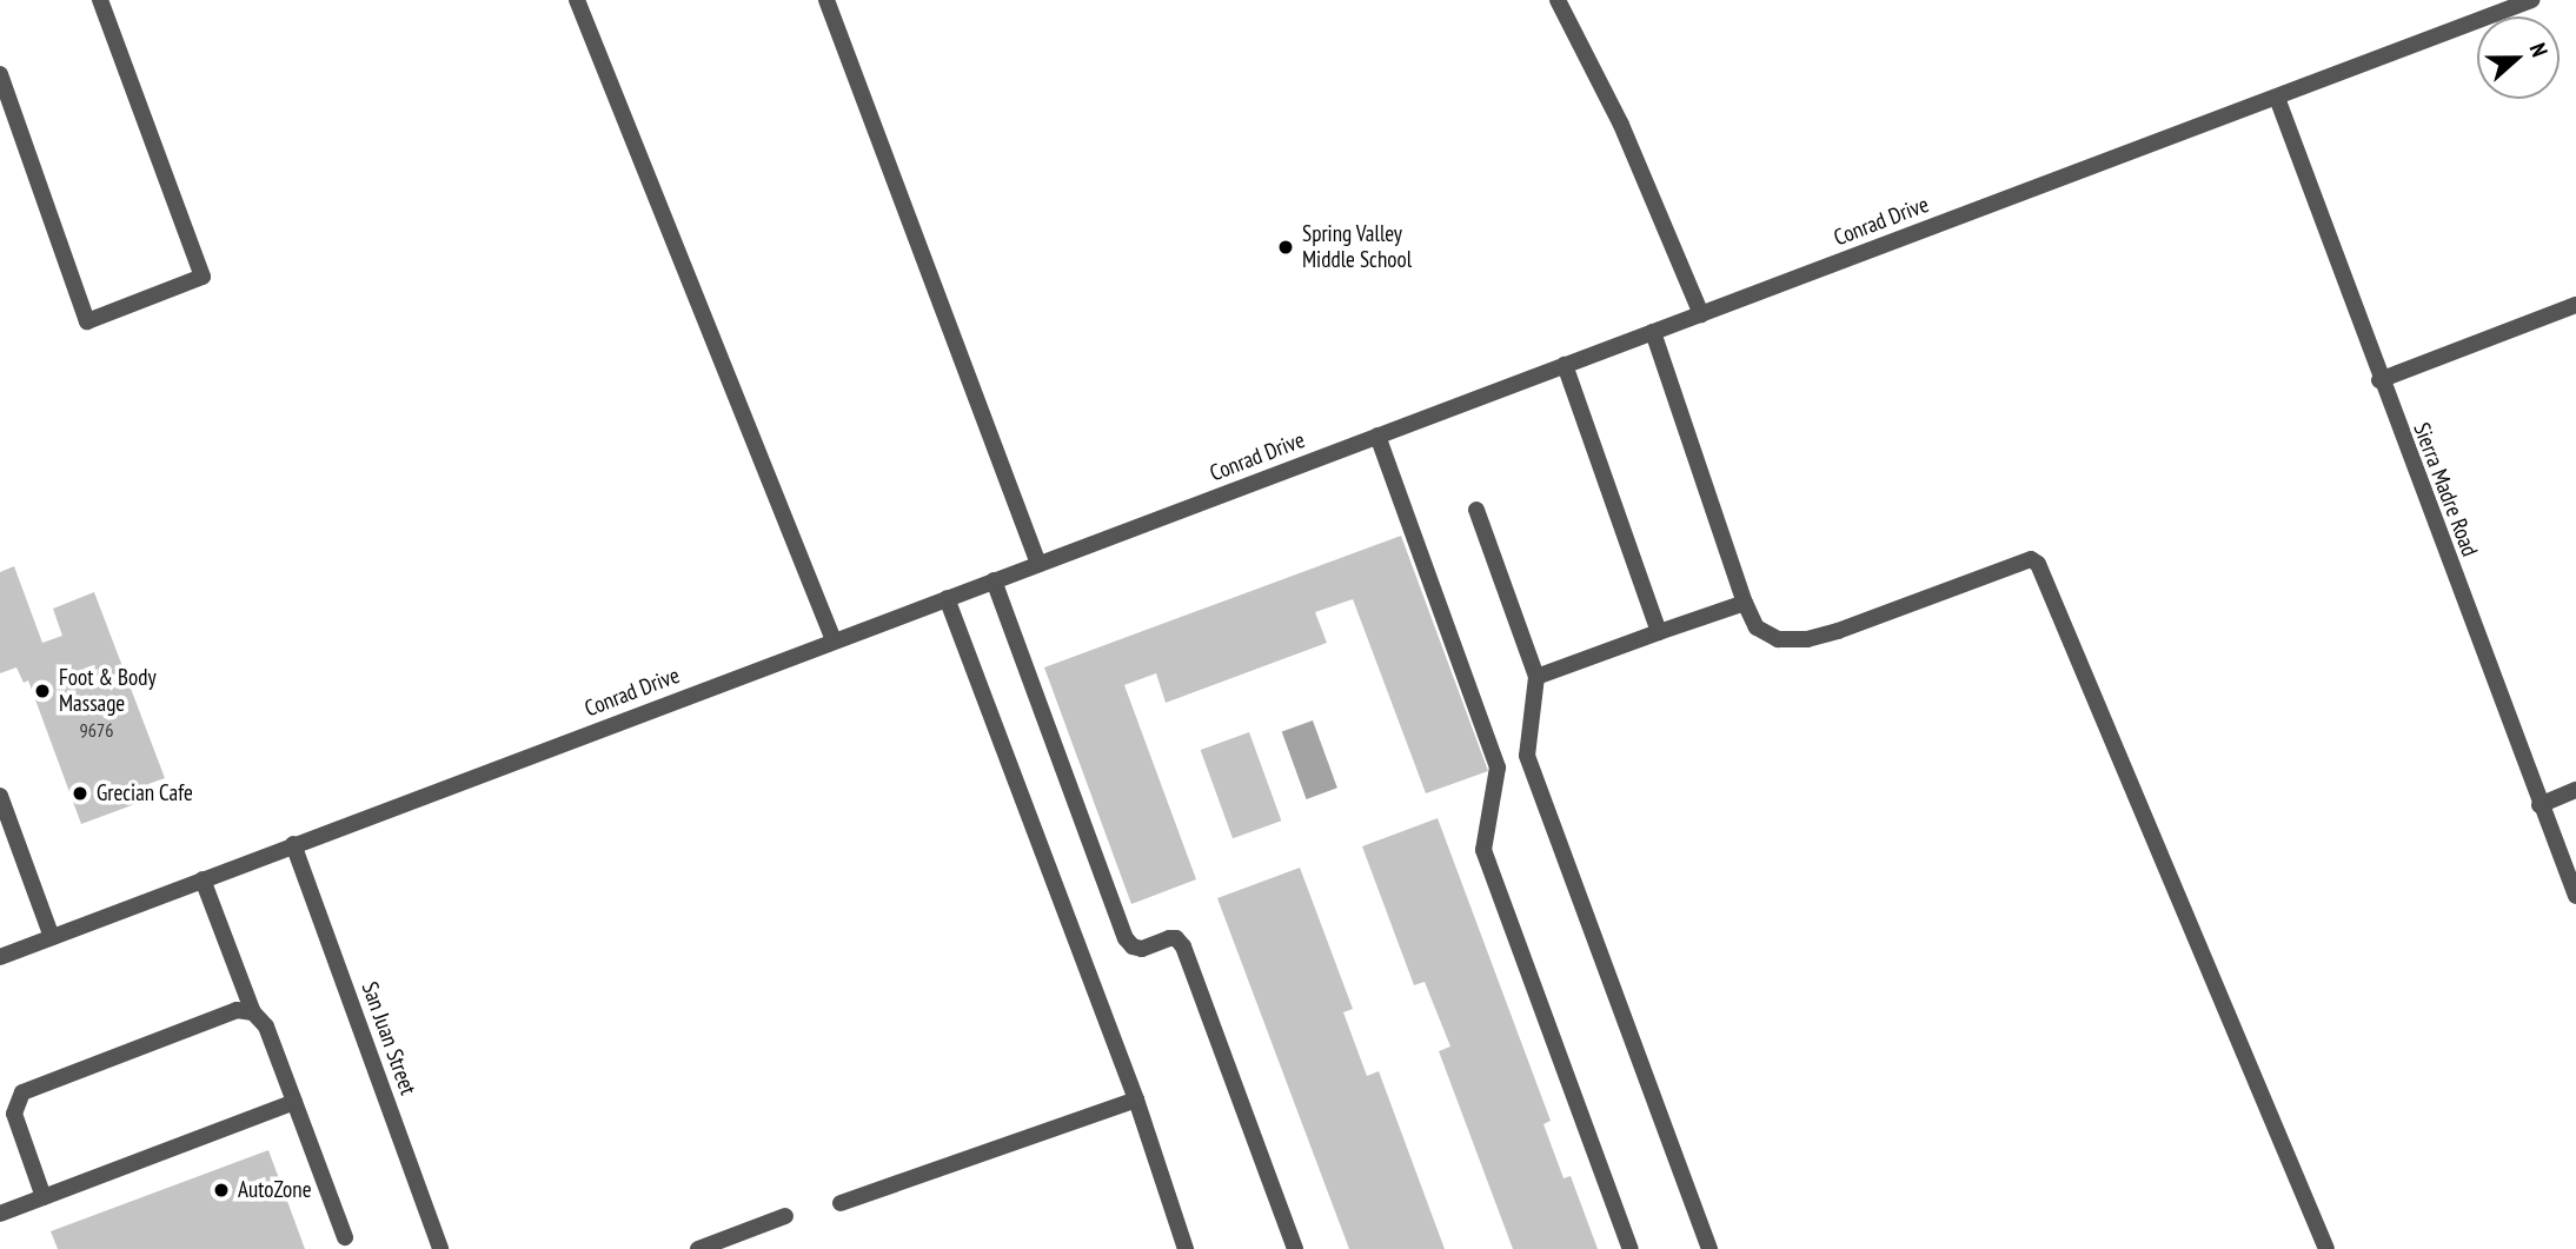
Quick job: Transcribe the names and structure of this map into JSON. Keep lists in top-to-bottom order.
{
  "streets": {
    "street": ["Conrad Drive", "Sierra Madre Road", "San Juan Street"]
  },
  "crossings": [
    ["Conrad Drive", "Sierra Madre Road"],
    ["Conrad Drive", "San Juan Street"]
  ],
  "places": [
    "Spring Valley Middle School",
    "Foot & Body Massage",
    "Grecian Cafe",
    "AutoZone"
  ],
  "house_numbers": ["9676"],
  "north": "right"
}
